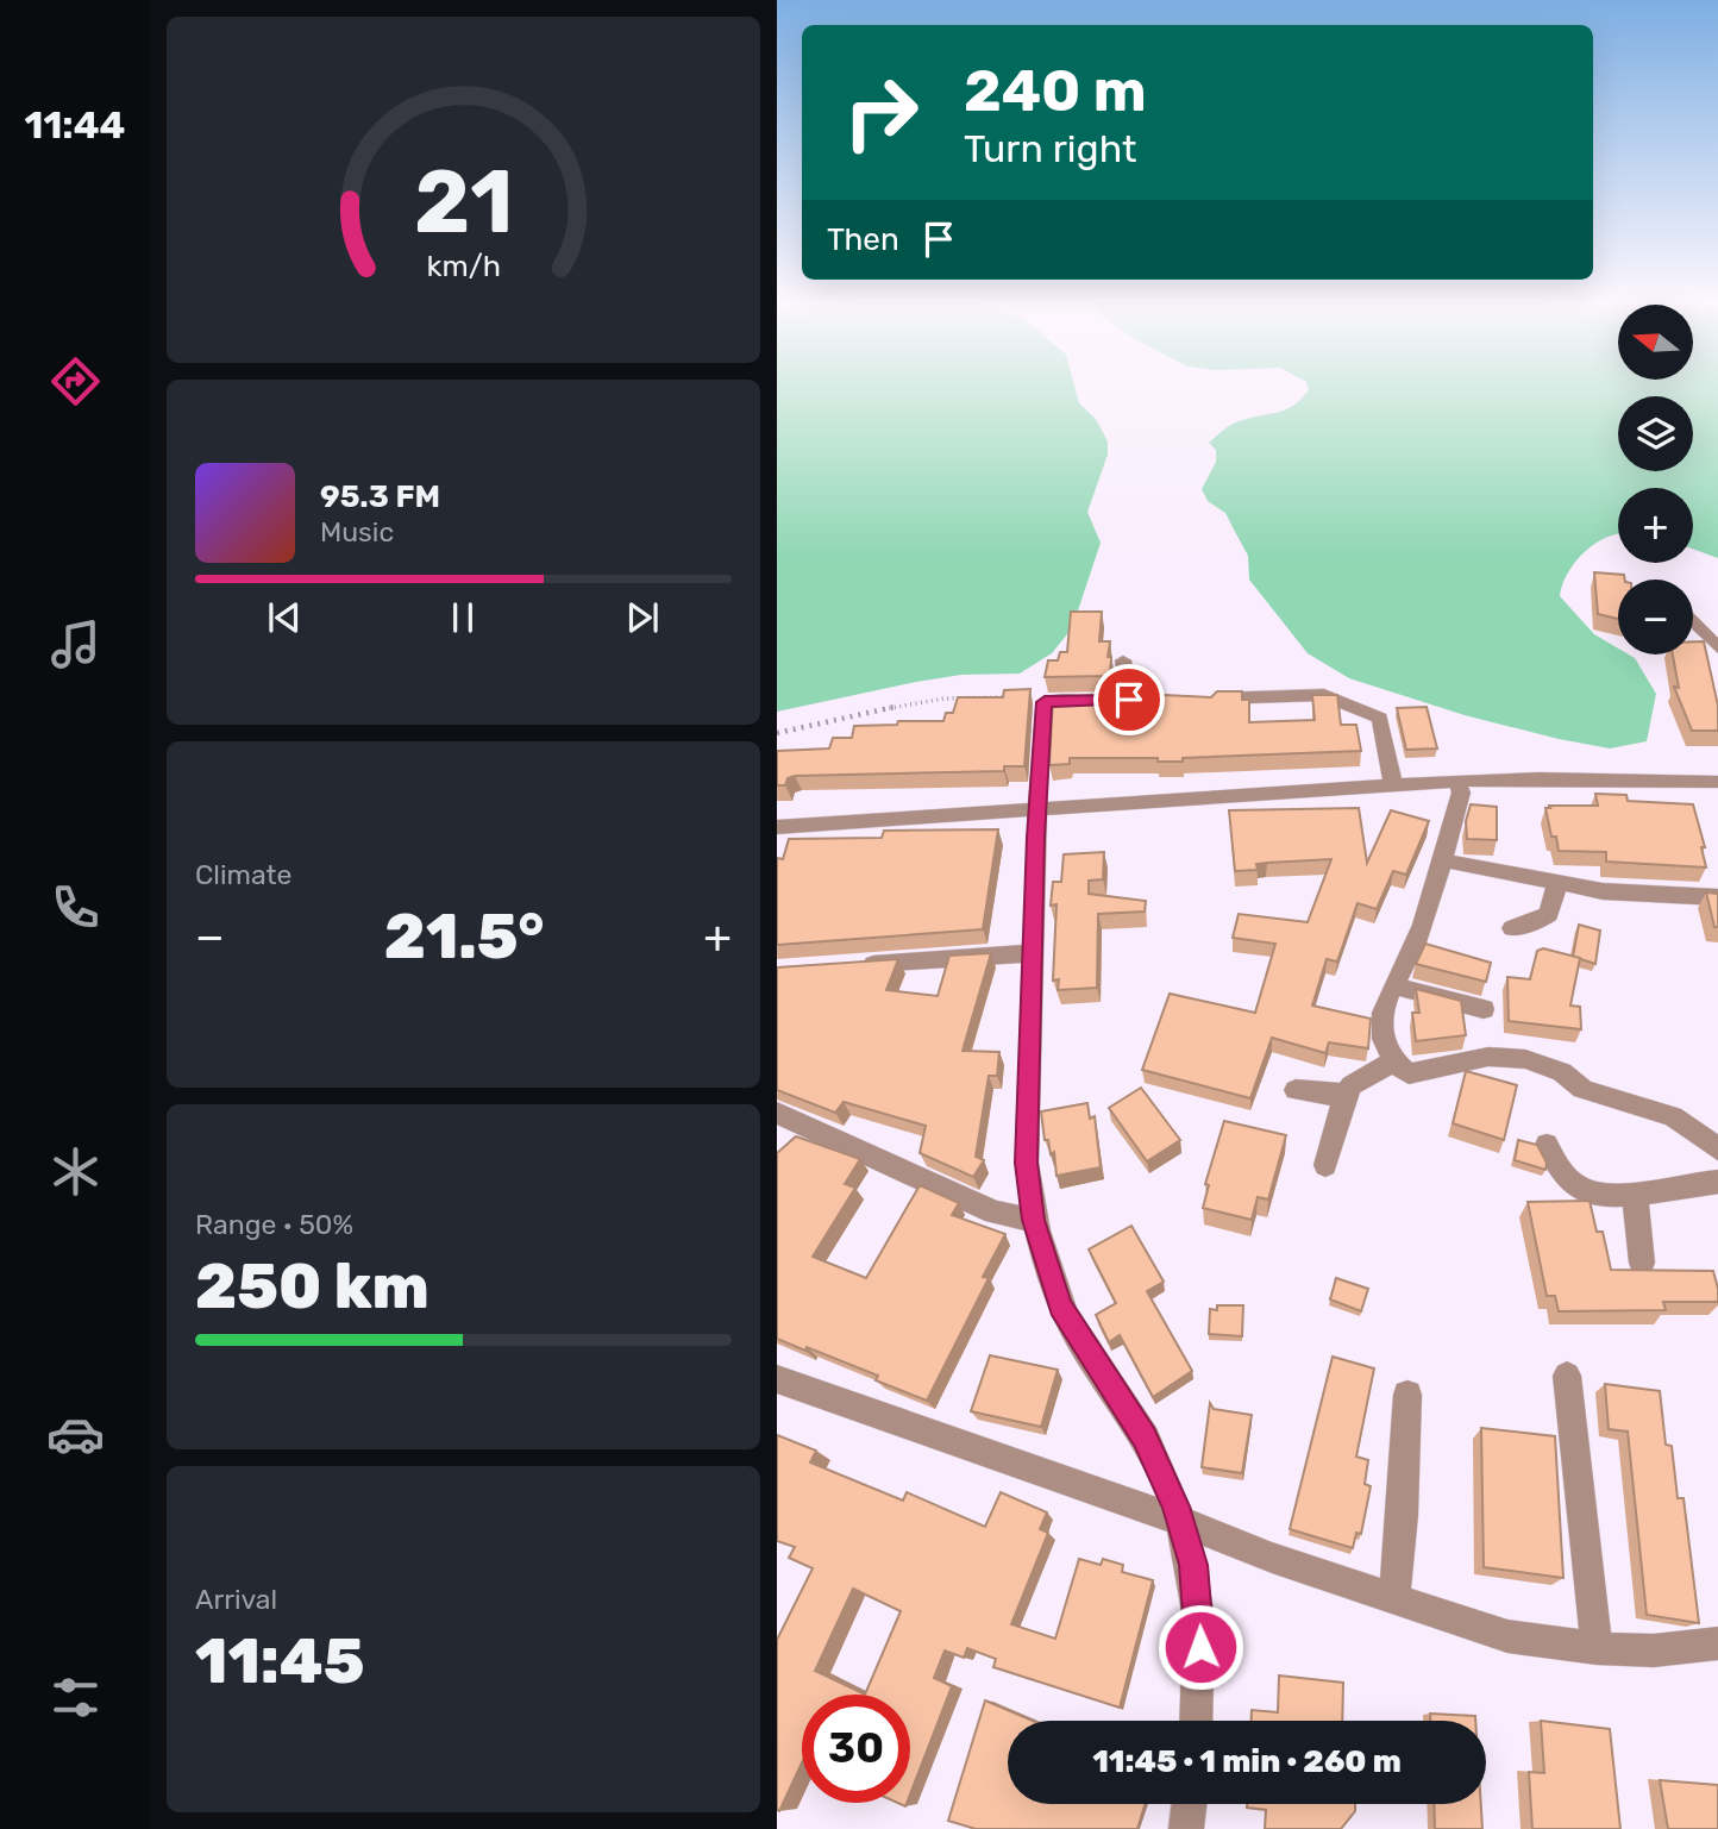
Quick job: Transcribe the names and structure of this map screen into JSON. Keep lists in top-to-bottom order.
{
  "north": "left",
  "page": {
    "tabs": "11:44",
    "turn": ["240 m", "Turn right"],
    "then": "Then",
    "map_buttons": ["+", "−"],
    "song": ["95.3 FM", "Music"],
    "tile": [
      "Climate",
      ["Range · 50%", "250 km"],
      ["Arrival", "11:45"]
    ],
    "heat": ["−", "21.5°", "+"],
    "limit": "30",
    "trip": "11:45 · 1 min · 260 m",
    "gauge": ["21", "km/h"]
  }
}
